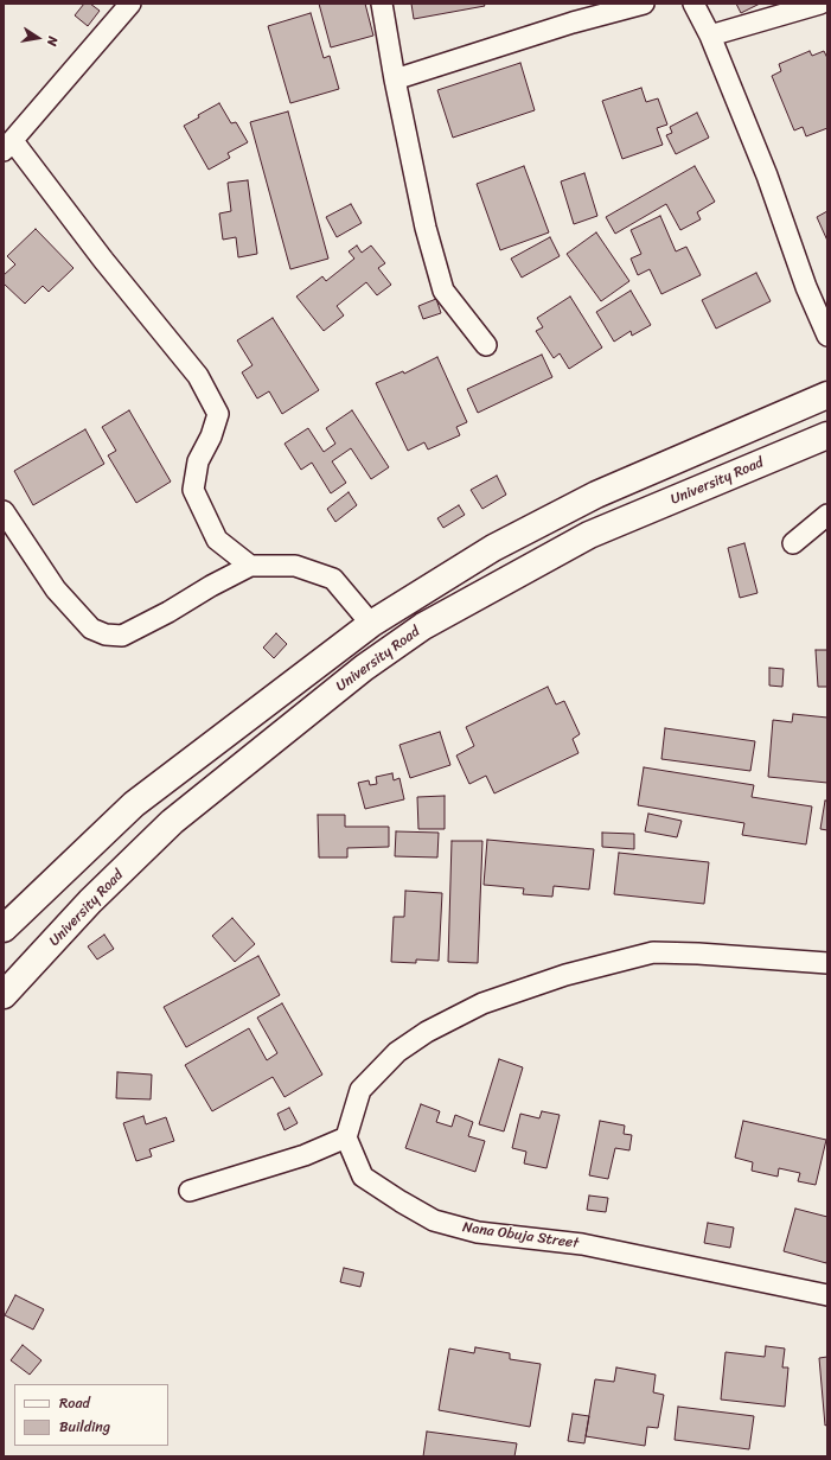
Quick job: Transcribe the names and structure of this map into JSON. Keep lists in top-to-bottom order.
{
  "streets": {
    "highway": ["University Road"],
    "street": ["Nana Obuja Street"]
  },
  "legend": ["Road", "Building"],
  "north": "right"
}
